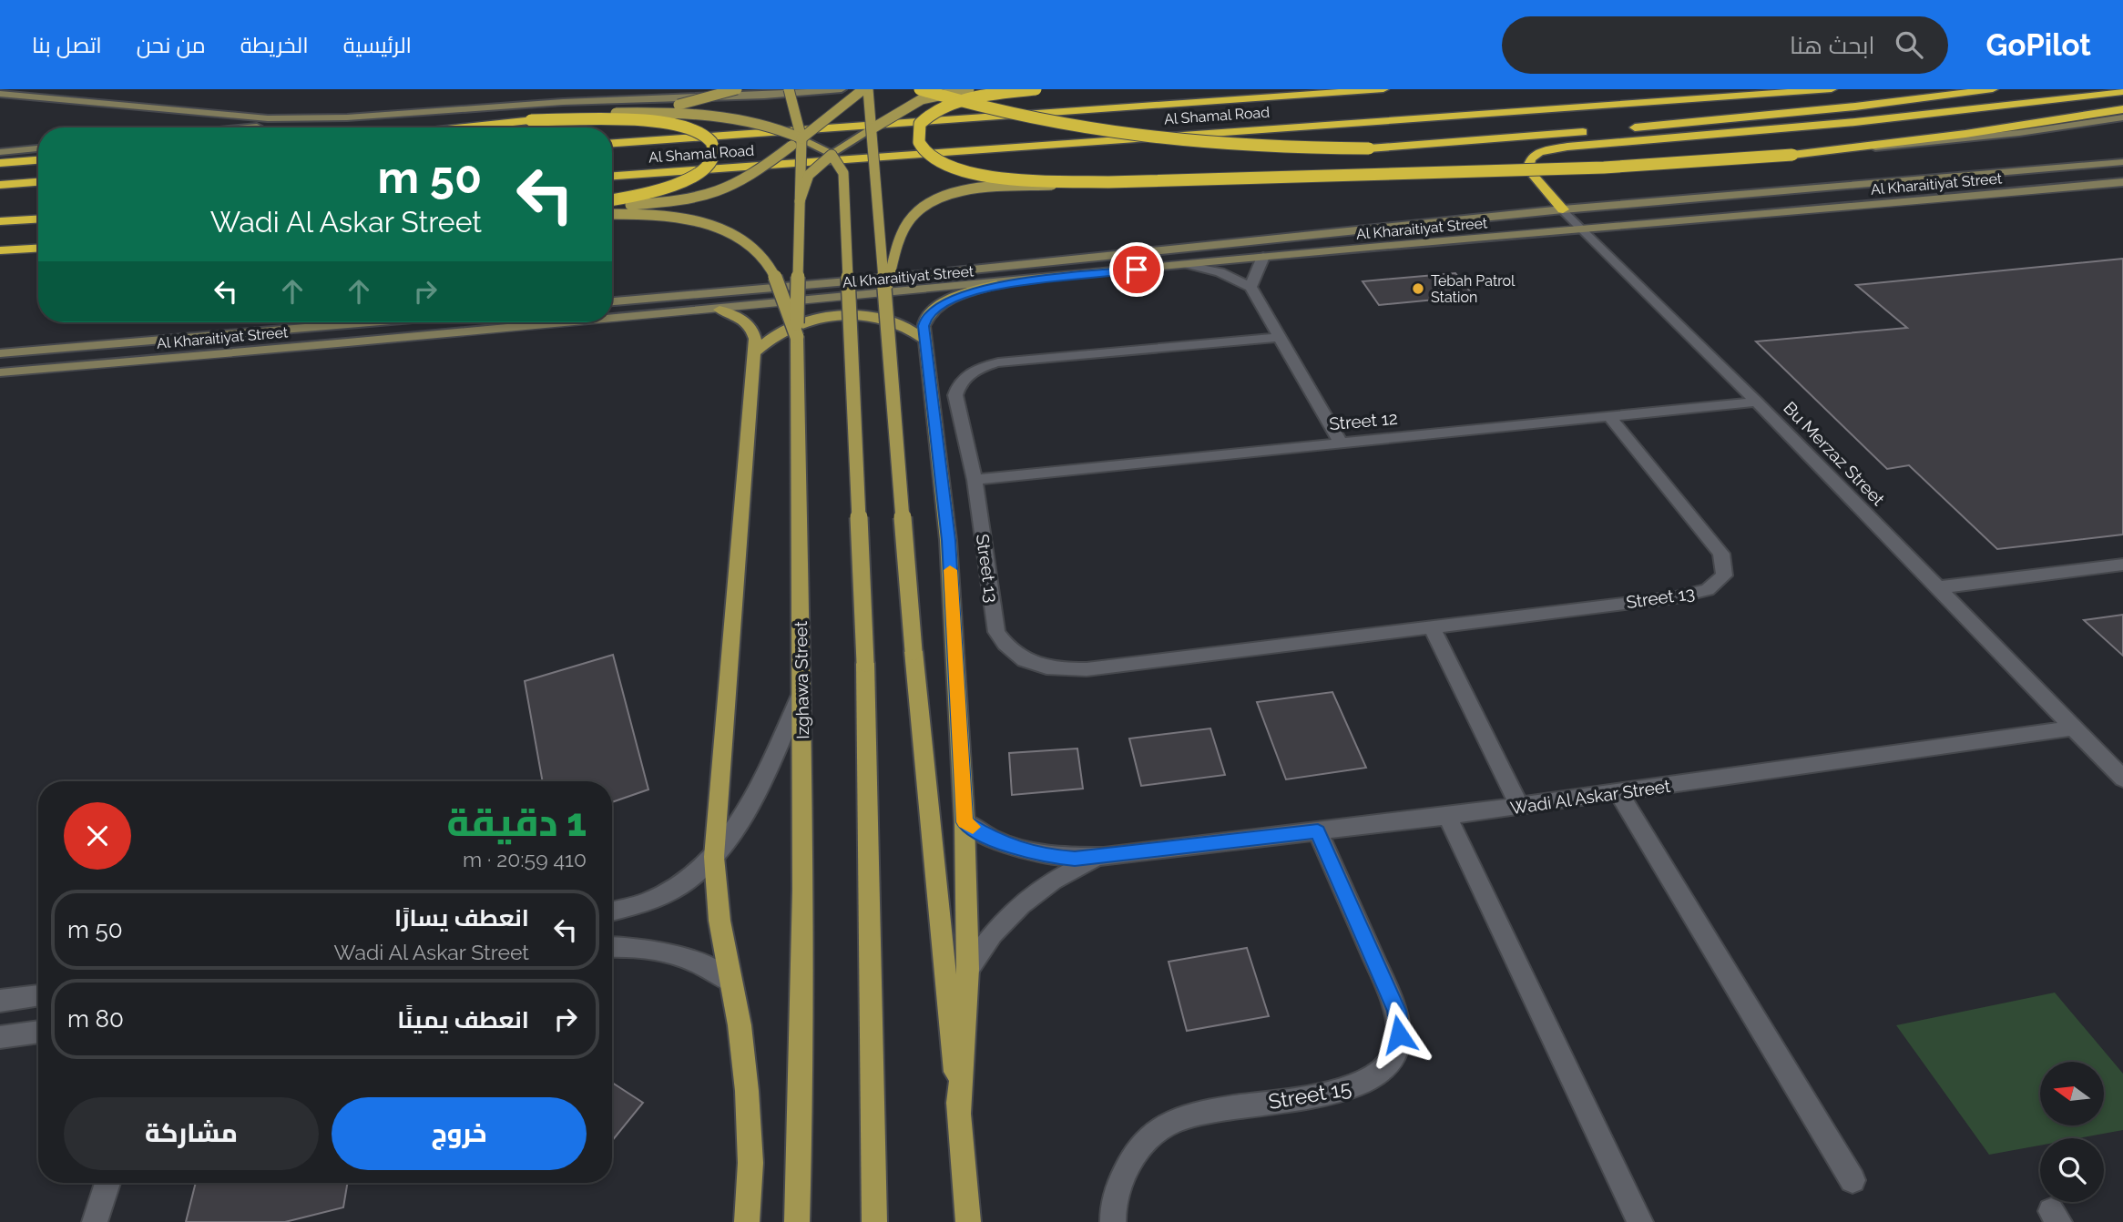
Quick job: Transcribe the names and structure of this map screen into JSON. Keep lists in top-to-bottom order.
{
  "streets": {
    "highway": ["Al Shamal Road"],
    "main road": ["Al Kharaitiyat Street", "Izghawa Street"],
    "street": [
      "Street 12",
      "Bu Merzaz Street",
      "Street 13",
      "Wadi Al Askar Street",
      "Street 15"
    ]
  },
  "crossings": [
    ["Al Kharaitiyat Street", "Bu Merzaz Street"],
    ["Street 12", "Bu Merzaz Street"],
    ["Street 12", "Street 13"],
    ["Bu Merzaz Street", "Wadi Al Askar Street"],
    ["Wadi Al Askar Street", "Street 15"]
  ],
  "places": ["Tebah Patrol Station"],
  "north": "left",
  "page": {
    "header": "GoPilot",
    "search": "ابحث هنا",
    "nav": [
      "الرئيسية",
      "الخريطة",
      "من نحن",
      "اتصل بنا"
    ],
    "turn": ["50 m", "Wadi Al Askar Street"],
    "heading": ["1 دقيقة", "410 m · 20:59"],
    "list": [
      {
        "name": "انعطف يسارًا",
        "note": "Wadi Al Askar Street",
        "value": "50 m"
      },
      {
        "name": "انعطف يمينًا",
        "value": "80 m"
      }
    ],
    "buttons": ["خروج", "مشاركة"]
  }
}
